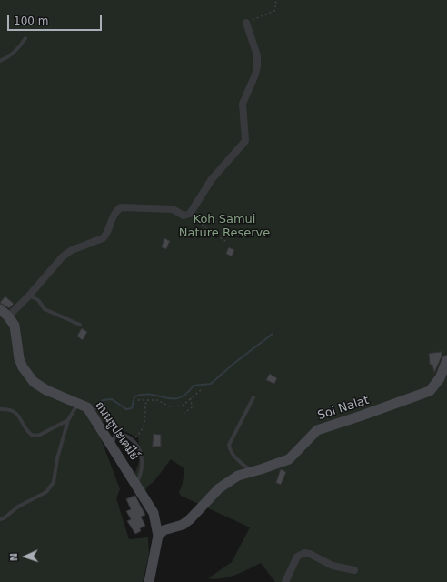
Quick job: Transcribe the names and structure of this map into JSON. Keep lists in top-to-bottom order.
{
  "streets": {
    "street": ["Soi Nalat", "ถนนธูปะเตมีย์"]
  },
  "parks": ["Koh Samui Nature Reserve"],
  "scale_bar": "100 m",
  "north": "left"
}
